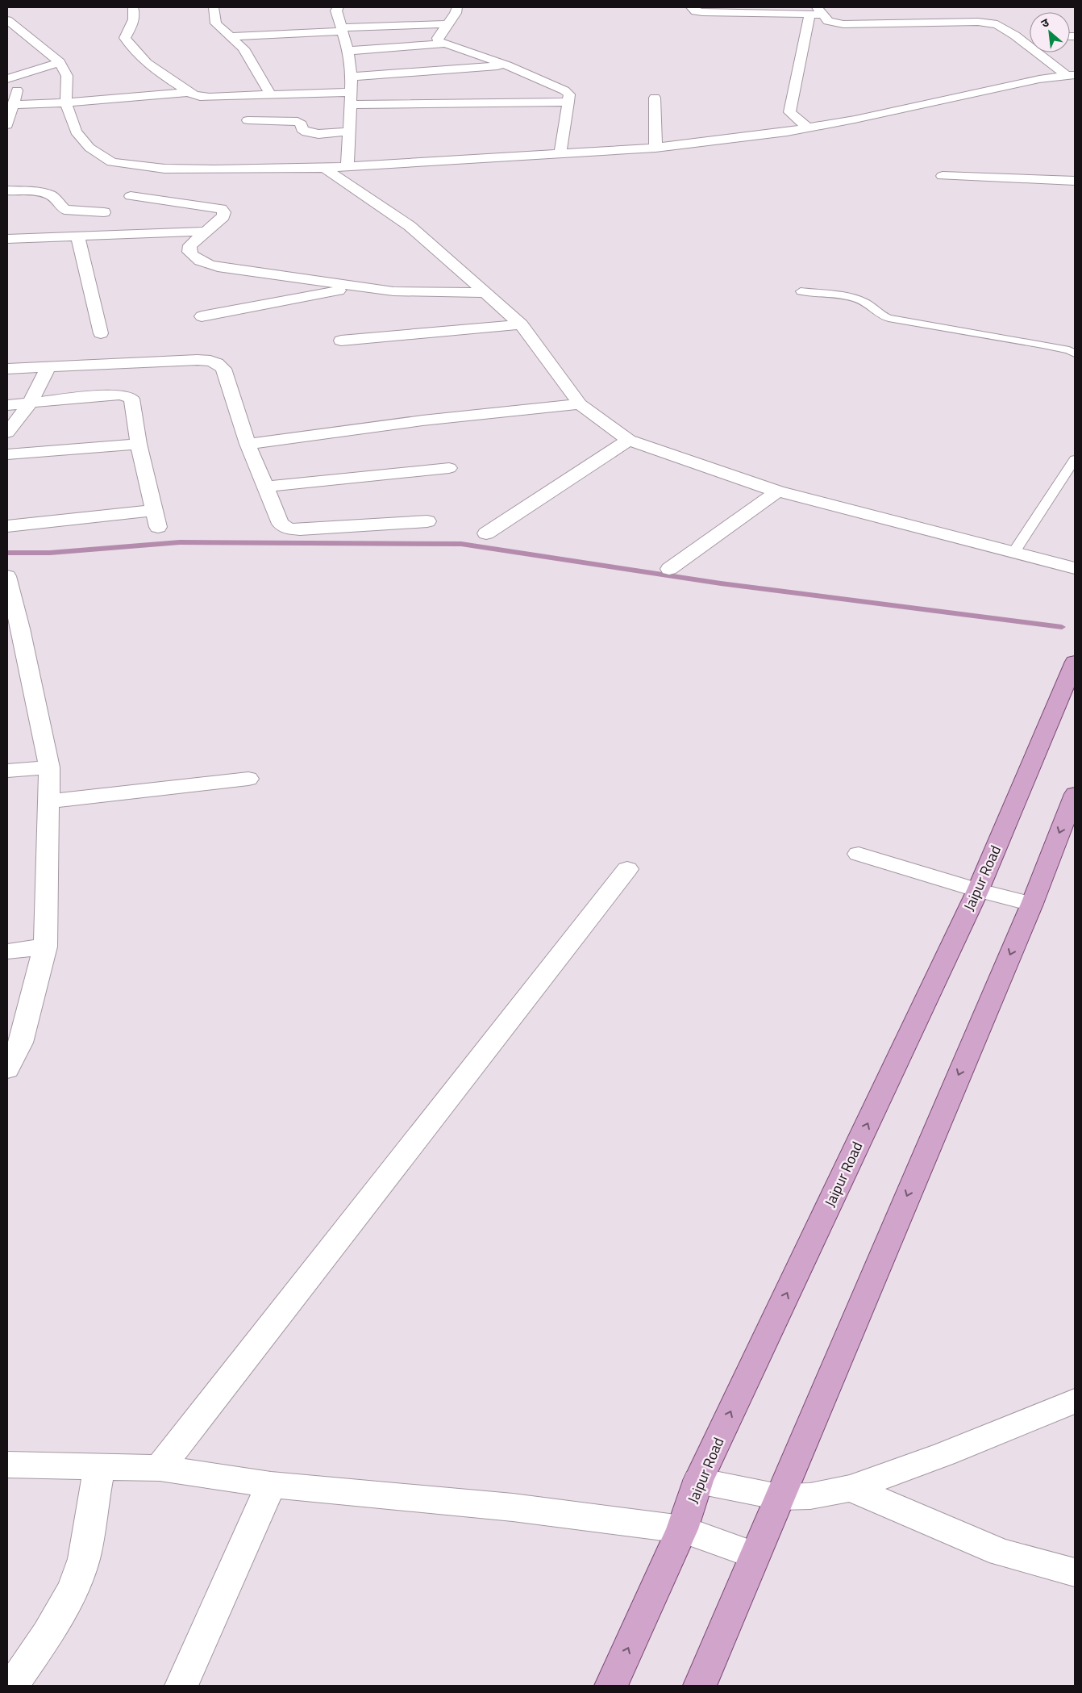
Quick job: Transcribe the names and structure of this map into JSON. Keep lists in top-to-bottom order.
{
  "streets": {
    "main road": ["Jaipur Road"]
  },
  "north": "top left"
}
